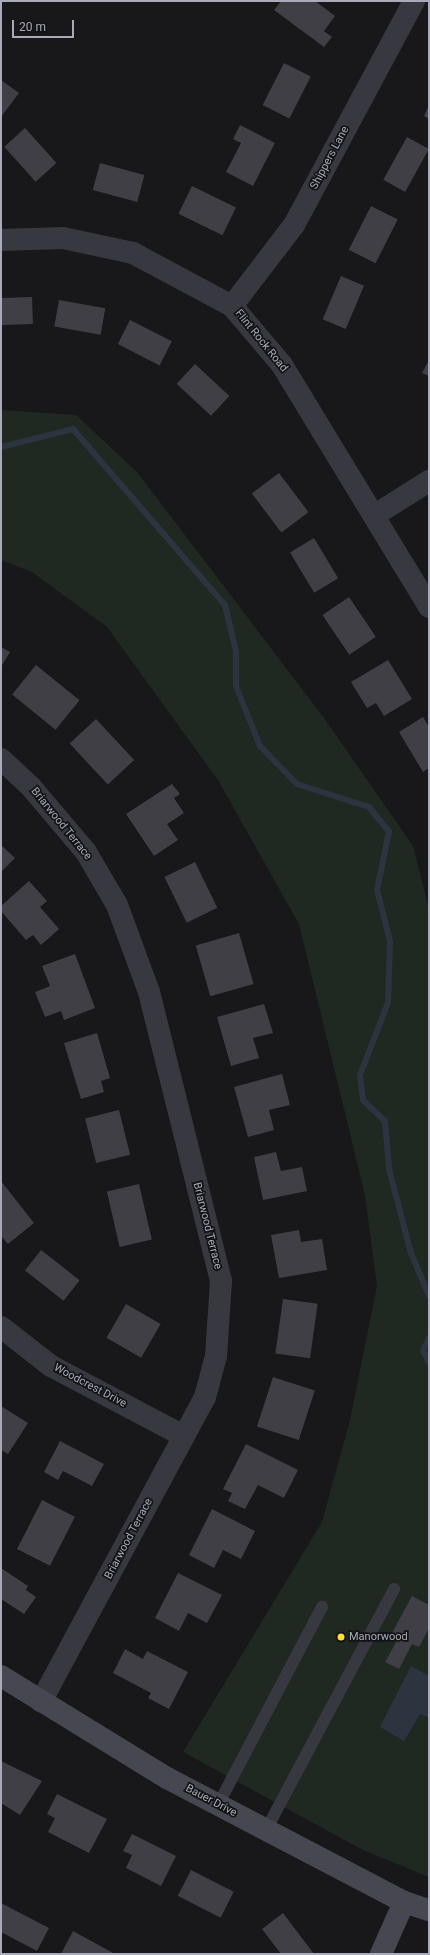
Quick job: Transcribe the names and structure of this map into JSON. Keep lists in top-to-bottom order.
{
  "streets": {
    "street": [
      "Shippers Lane",
      "Flint Rock Road",
      "Briarwood Terrace",
      "Woodcrest Drive",
      "Bauer Drive"
    ]
  },
  "crossings": [
    ["Shippers Lane", "Flint Rock Road"],
    ["Briarwood Terrace", "Woodcrest Drive"],
    ["Briarwood Terrace", "Bauer Drive"]
  ],
  "places": ["Manorwood"],
  "scale_bar": "20 m"
}
